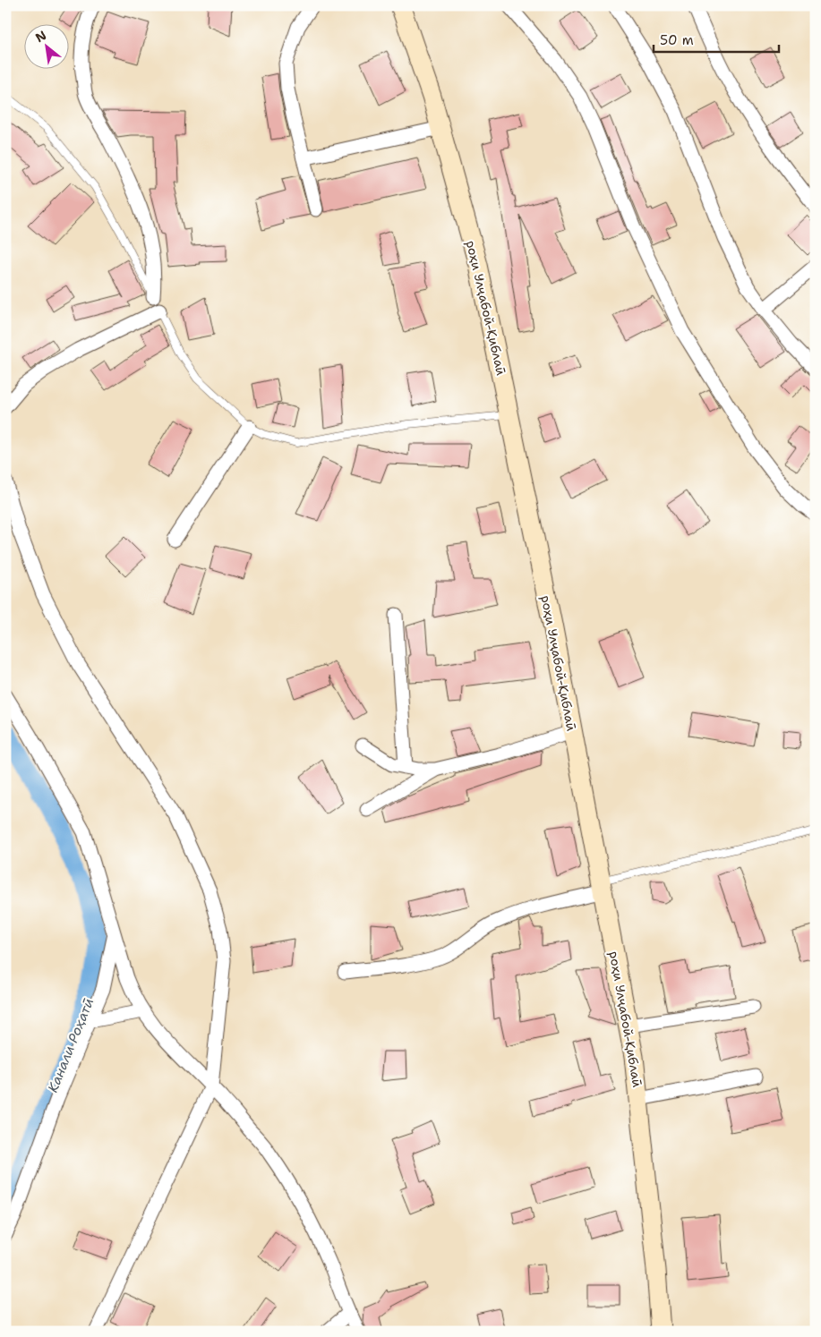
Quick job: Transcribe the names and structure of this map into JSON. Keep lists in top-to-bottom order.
{
  "streets": {
    "street": ["роҳи Улҷабой-Қиблаӣ"]
  },
  "water": ["Канали Роҳатӣ"],
  "scale_bar": "50 m",
  "north": "top left"
}
